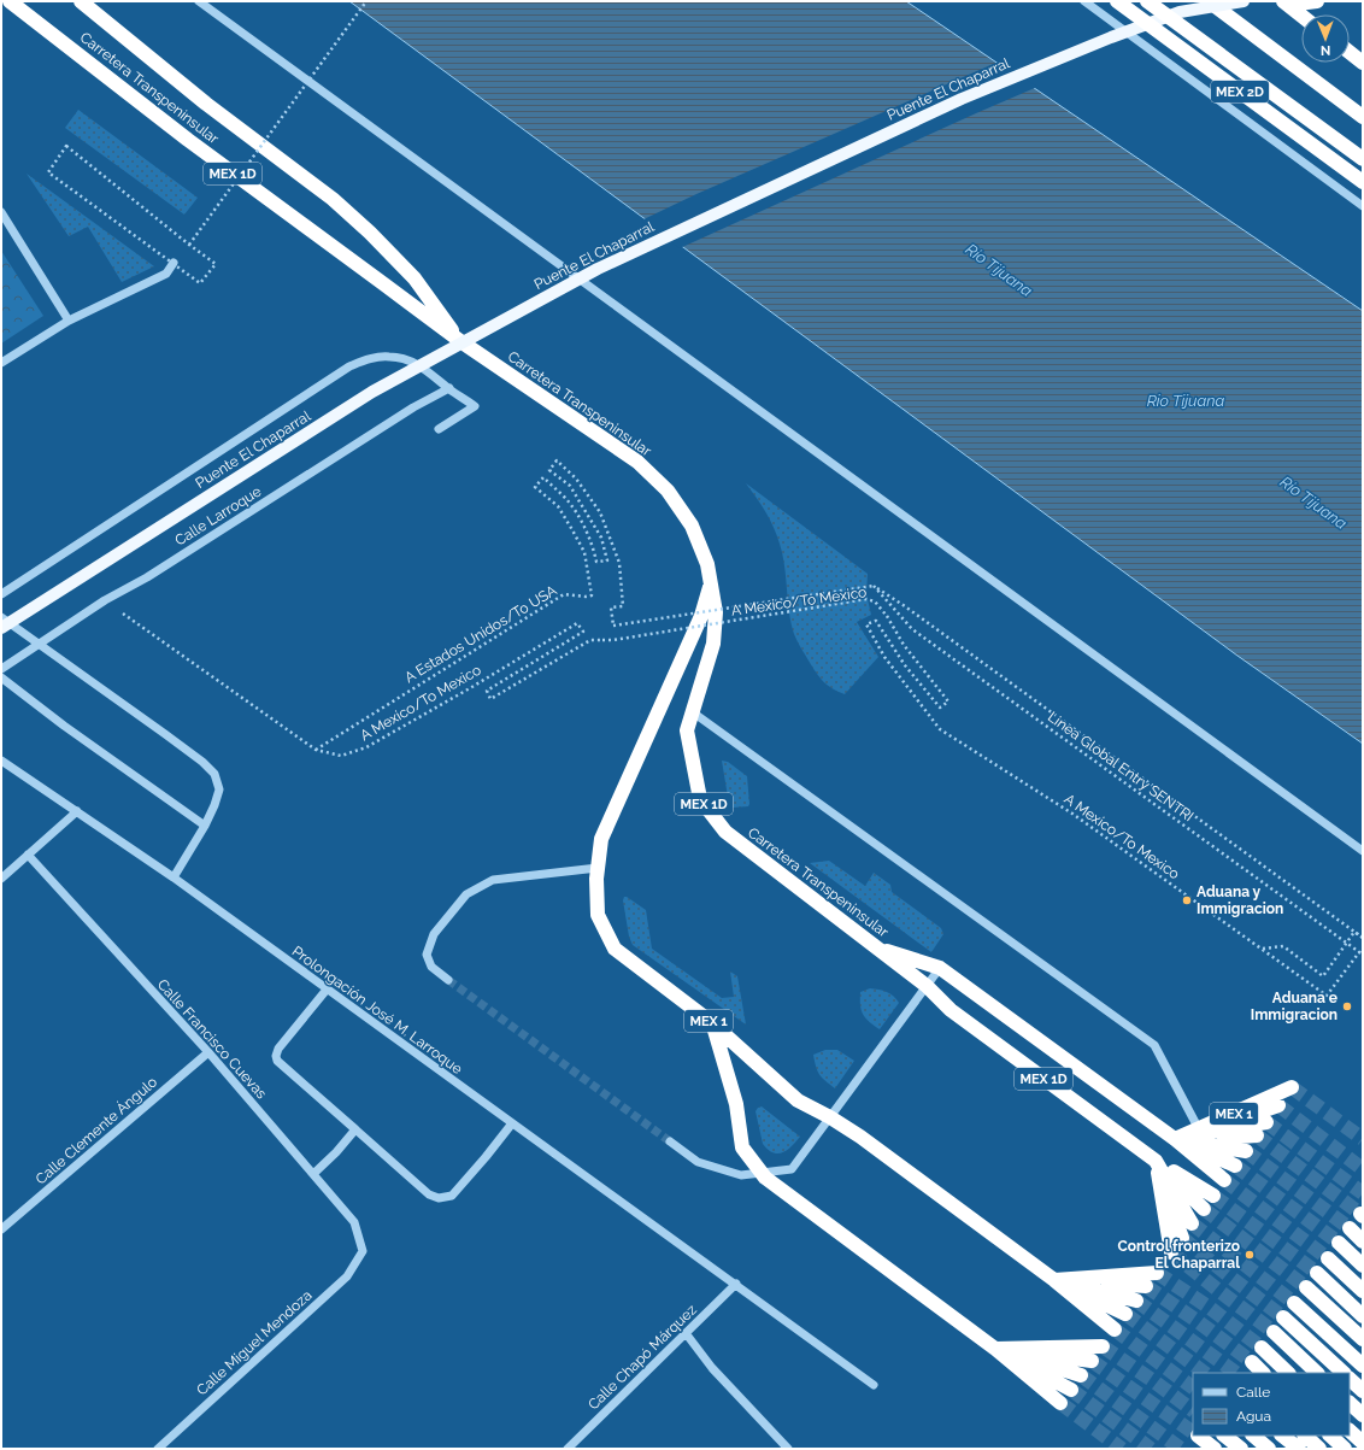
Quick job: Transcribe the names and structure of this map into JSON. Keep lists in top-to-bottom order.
{
  "streets": {
    "highway": [
      "Carretera Transpeninsular",
      "MEX 2D",
      "MEX 1D",
      "MEX 1"
    ],
    "main road": ["Puente El Chaparral"],
    "street": [
      "Calle Larroque",
      "Prolongación José M. Larroque",
      "Calle Francisco Cuevas",
      "Calle Clemente Ángulo",
      "Calle Miguel Mendoza",
      "Calle Chapó Márquez"
    ],
    "path": ["A Mexico/To Mexico", "A Estados Unidos/To USA", "Linea Global Entry SENTRI"]
  },
  "crossings": [
    ["Carretera Transpeninsular", "MEX 1"],
    ["A Mexico/To Mexico", "A Estados Unidos/To USA"],
    ["A Estados Unidos/To USA", "Linea Global Entry SENTRI"],
    ["Prolongación José M. Larroque", "Calle Chapó Márquez"],
    ["Calle Francisco Cuevas", "Calle Clemente Ángulo"],
    ["Calle Francisco Cuevas", "Calle Miguel Mendoza"]
  ],
  "water": ["Río Tijuana", "Rio Tijuana"],
  "places": ["Aduana y Immigracion", "Aduana e Immigracion", "Control fronterizo El Chaparral"],
  "legend": ["Calle", "Agua"],
  "north": "bottom"
}
